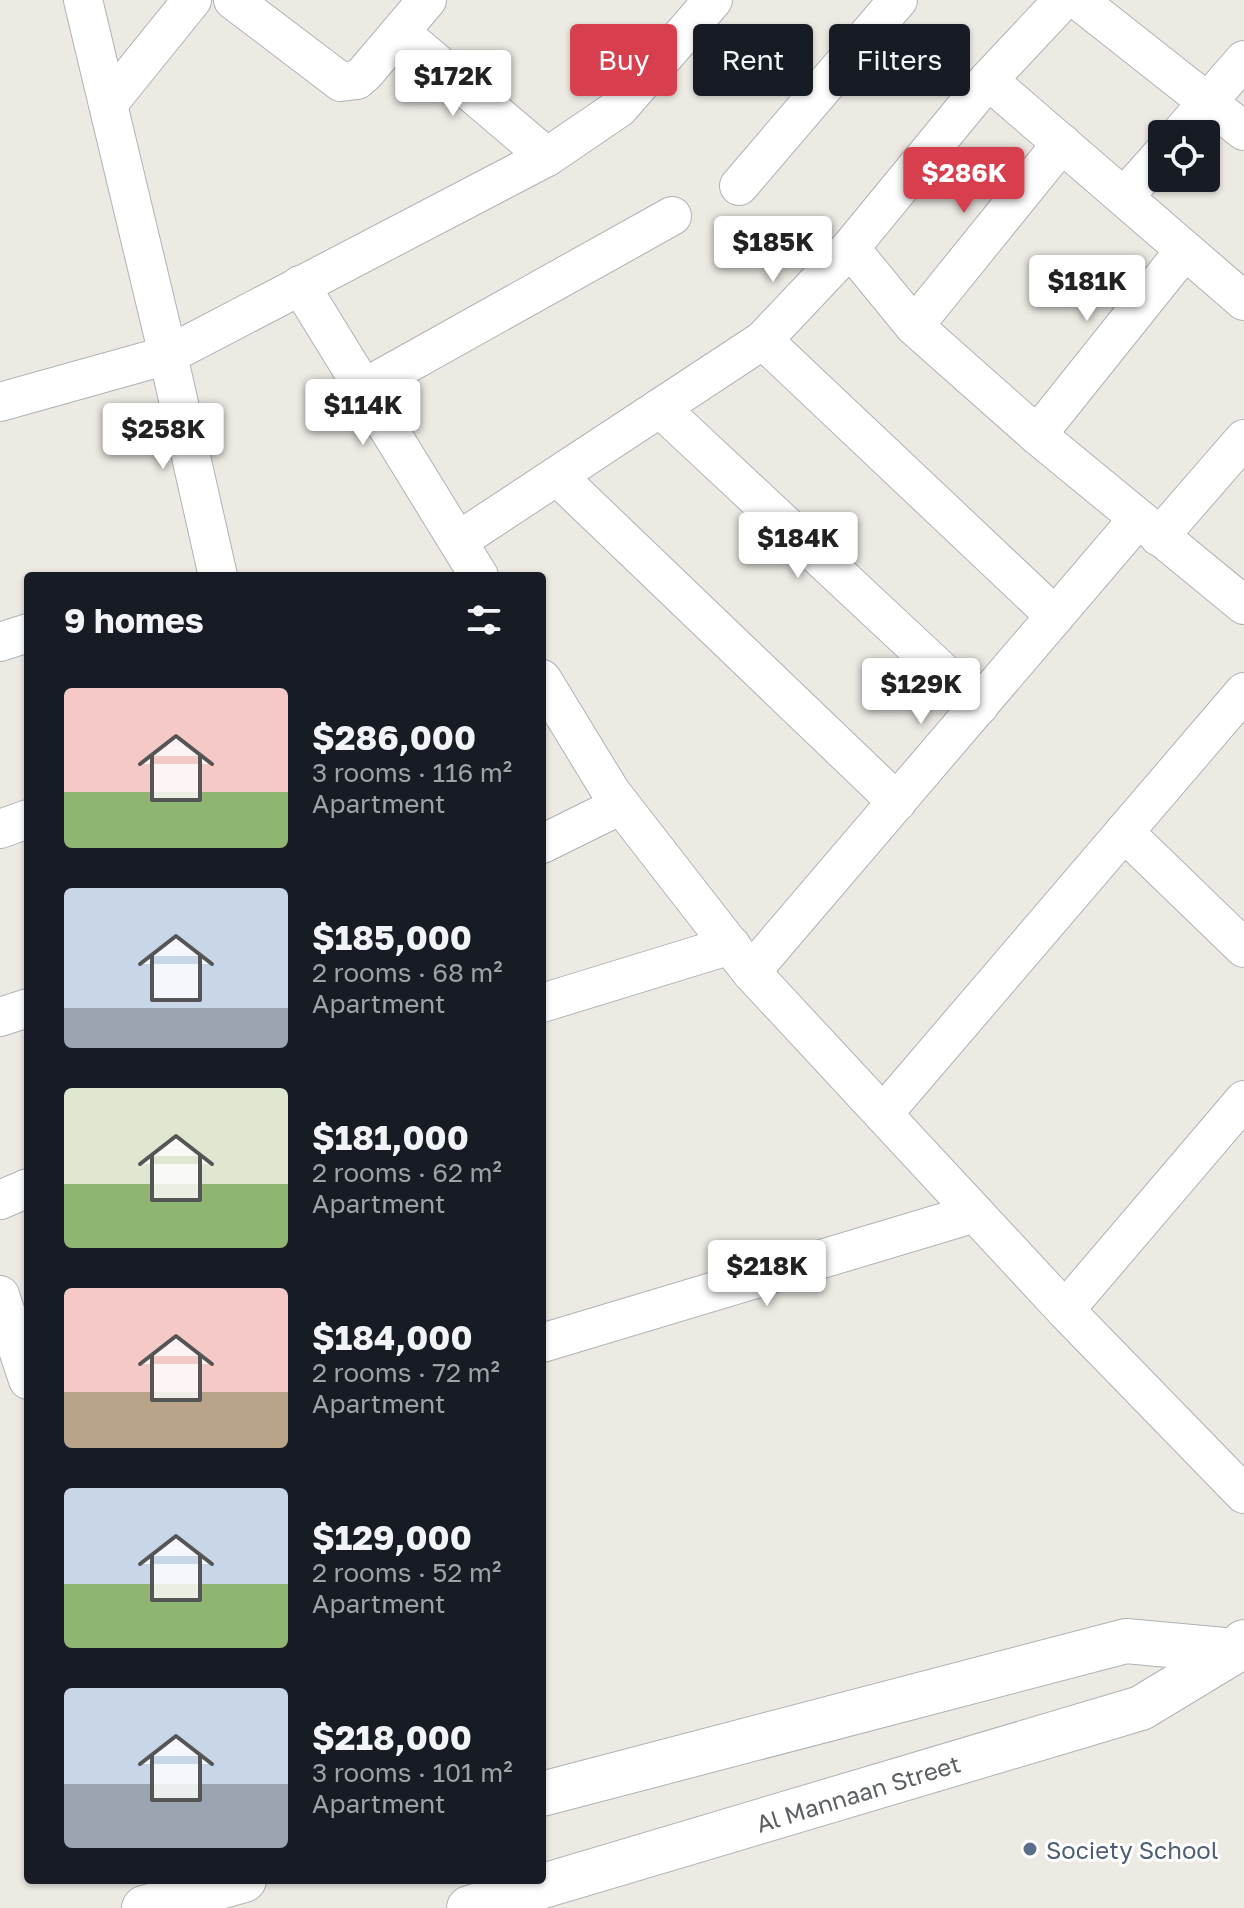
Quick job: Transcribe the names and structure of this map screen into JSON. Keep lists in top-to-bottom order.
{
  "streets": {
    "street": ["Al Mannaan Street"]
  },
  "places": ["Society School"],
  "page": {
    "chip": ["Buy", "Rent", "Filters"],
    "price": [
      "$172K",
      "$286K",
      "$185K",
      "$181K",
      "$114K",
      "$258K",
      "$184K",
      "$129K",
      "$218K"
    ],
    "heading": "9 homes",
    "list": [
      {
        "name": "$286,000",
        "note": "3 rooms · 116 m² · Apartment"
      },
      {
        "name": "$185,000",
        "note": "2 rooms · 68 m² · Apartment"
      },
      {
        "name": "$181,000",
        "note": "2 rooms · 62 m² · Apartment"
      },
      {
        "name": "$184,000",
        "note": "2 rooms · 72 m² · Apartment"
      },
      {
        "name": "$129,000",
        "note": "2 rooms · 52 m² · Apartment"
      },
      {
        "name": "$218,000",
        "note": "3 rooms · 101 m² · Apartment"
      }
    ]
  }
}
